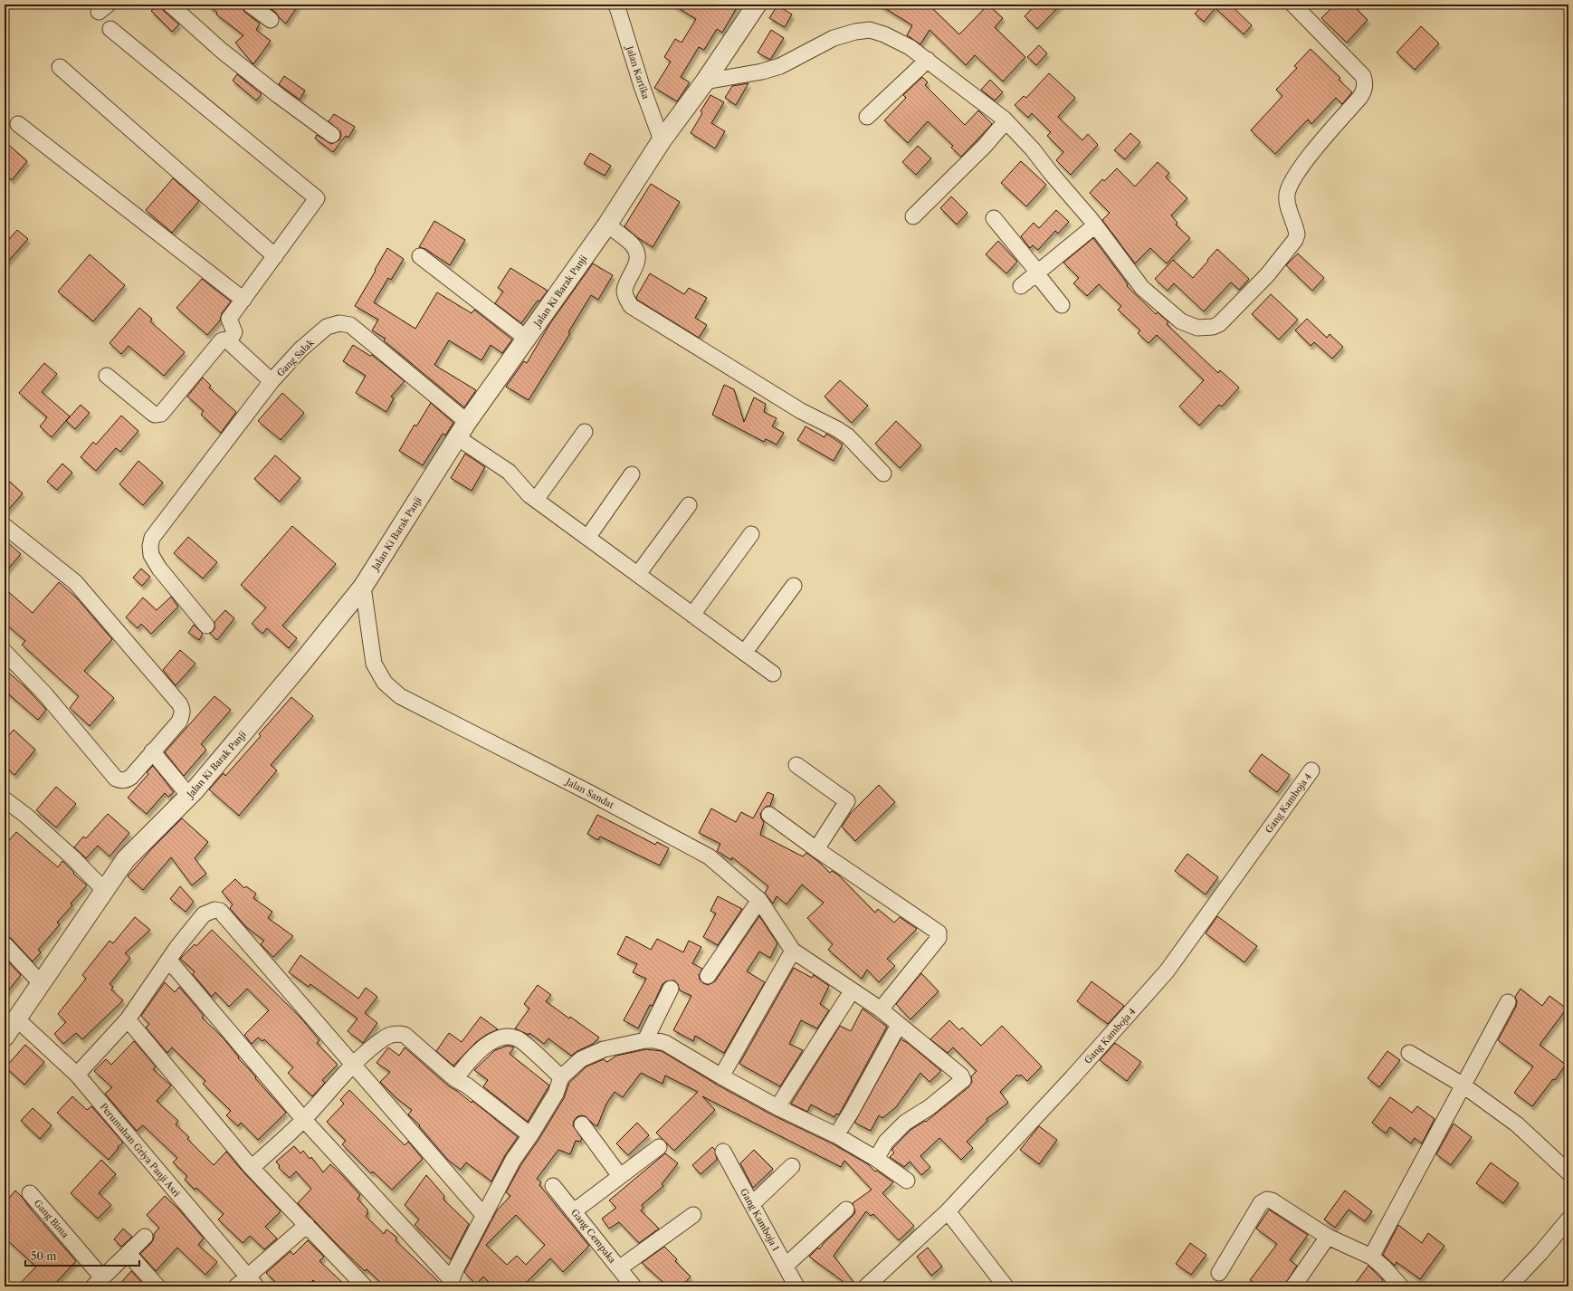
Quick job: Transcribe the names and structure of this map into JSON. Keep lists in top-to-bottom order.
{
  "streets": {
    "street": [
      "Jalan Kartika",
      "Jalan Ki Barak Panji",
      "Gang Salak",
      "Jalan Sandat",
      "Gang Kamboja 4",
      "Perumahan Griya Panji Asri",
      "Gang Bima",
      "Gang Kamboja 1",
      "Gang Cempaka"
    ]
  },
  "crossings": [
    ["Jalan Kartika", "Jalan Ki Barak Panji"],
    ["Jalan Ki Barak Panji", "Gang Salak"],
    ["Jalan Ki Barak Panji", "Jalan Sandat"],
    ["Jalan Ki Barak Panji", "Perumahan Griya Panji Asri"]
  ],
  "scale_bar": "50 m"
}
